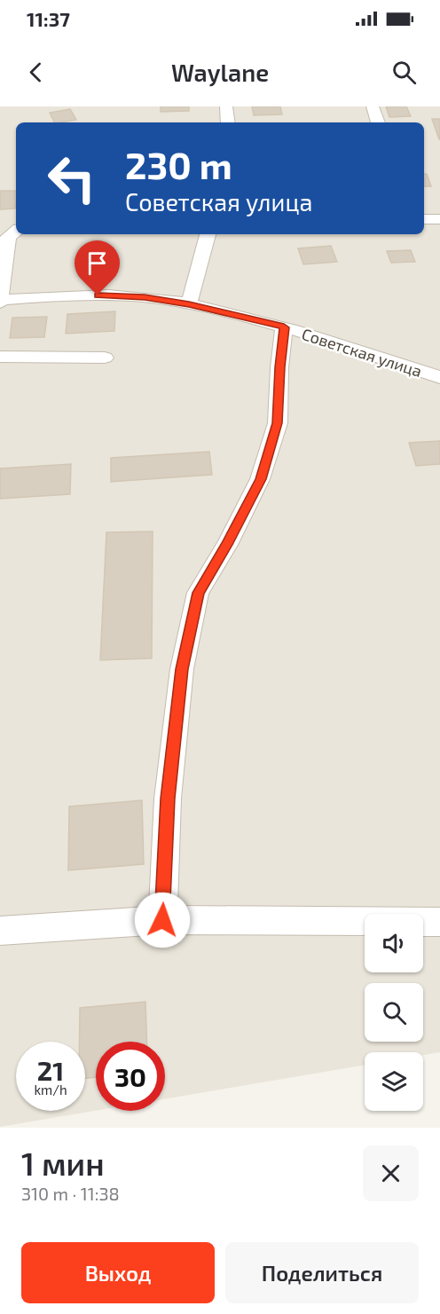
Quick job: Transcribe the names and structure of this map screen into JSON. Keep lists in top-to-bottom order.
{
  "streets": {
    "street": ["Советская улица"]
  },
  "page": {
    "status": "11:37",
    "header": "Waylane",
    "turn": ["230 m", "Советская улица"],
    "speed": "21 km/h",
    "limit": "30",
    "heading": ["1 мин", "310 m · 11:38"],
    "buttons": ["Выход", "Поделиться"]
  }
}
